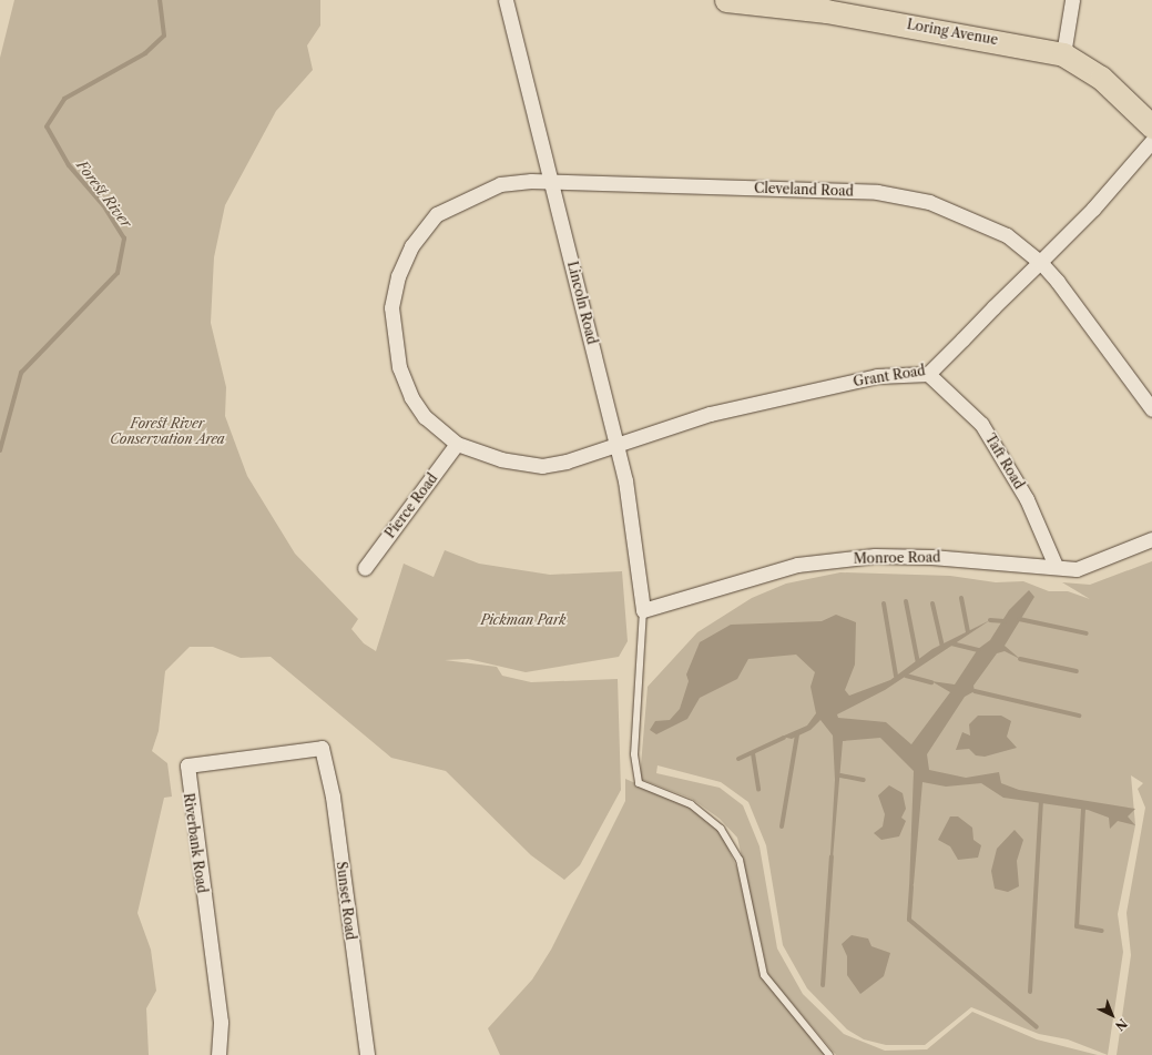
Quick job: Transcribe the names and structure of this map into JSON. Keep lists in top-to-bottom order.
{
  "streets": {
    "highway": ["Loring Avenue"],
    "street": [
      "Cleveland Road",
      "Lincoln Road",
      "Grant Road",
      "Taft Road",
      "Pierce Road",
      "Monroe Road",
      "Riverbank Road",
      "Sunset Road"
    ]
  },
  "crossings": [
    ["Cleveland Road", "Lincoln Road"],
    ["Cleveland Road", "Grant Road"],
    ["Cleveland Road", "Pierce Road"],
    ["Lincoln Road", "Grant Road"],
    ["Lincoln Road", "Monroe Road"],
    ["Grant Road", "Taft Road"],
    ["Grant Road", "Pierce Road"],
    ["Taft Road", "Monroe Road"],
    ["Riverbank Road", "Sunset Road"]
  ],
  "water": ["Forest River"],
  "parks": ["Forest River Conservation Area", "Pickman Park"],
  "north": "bottom right"
}
